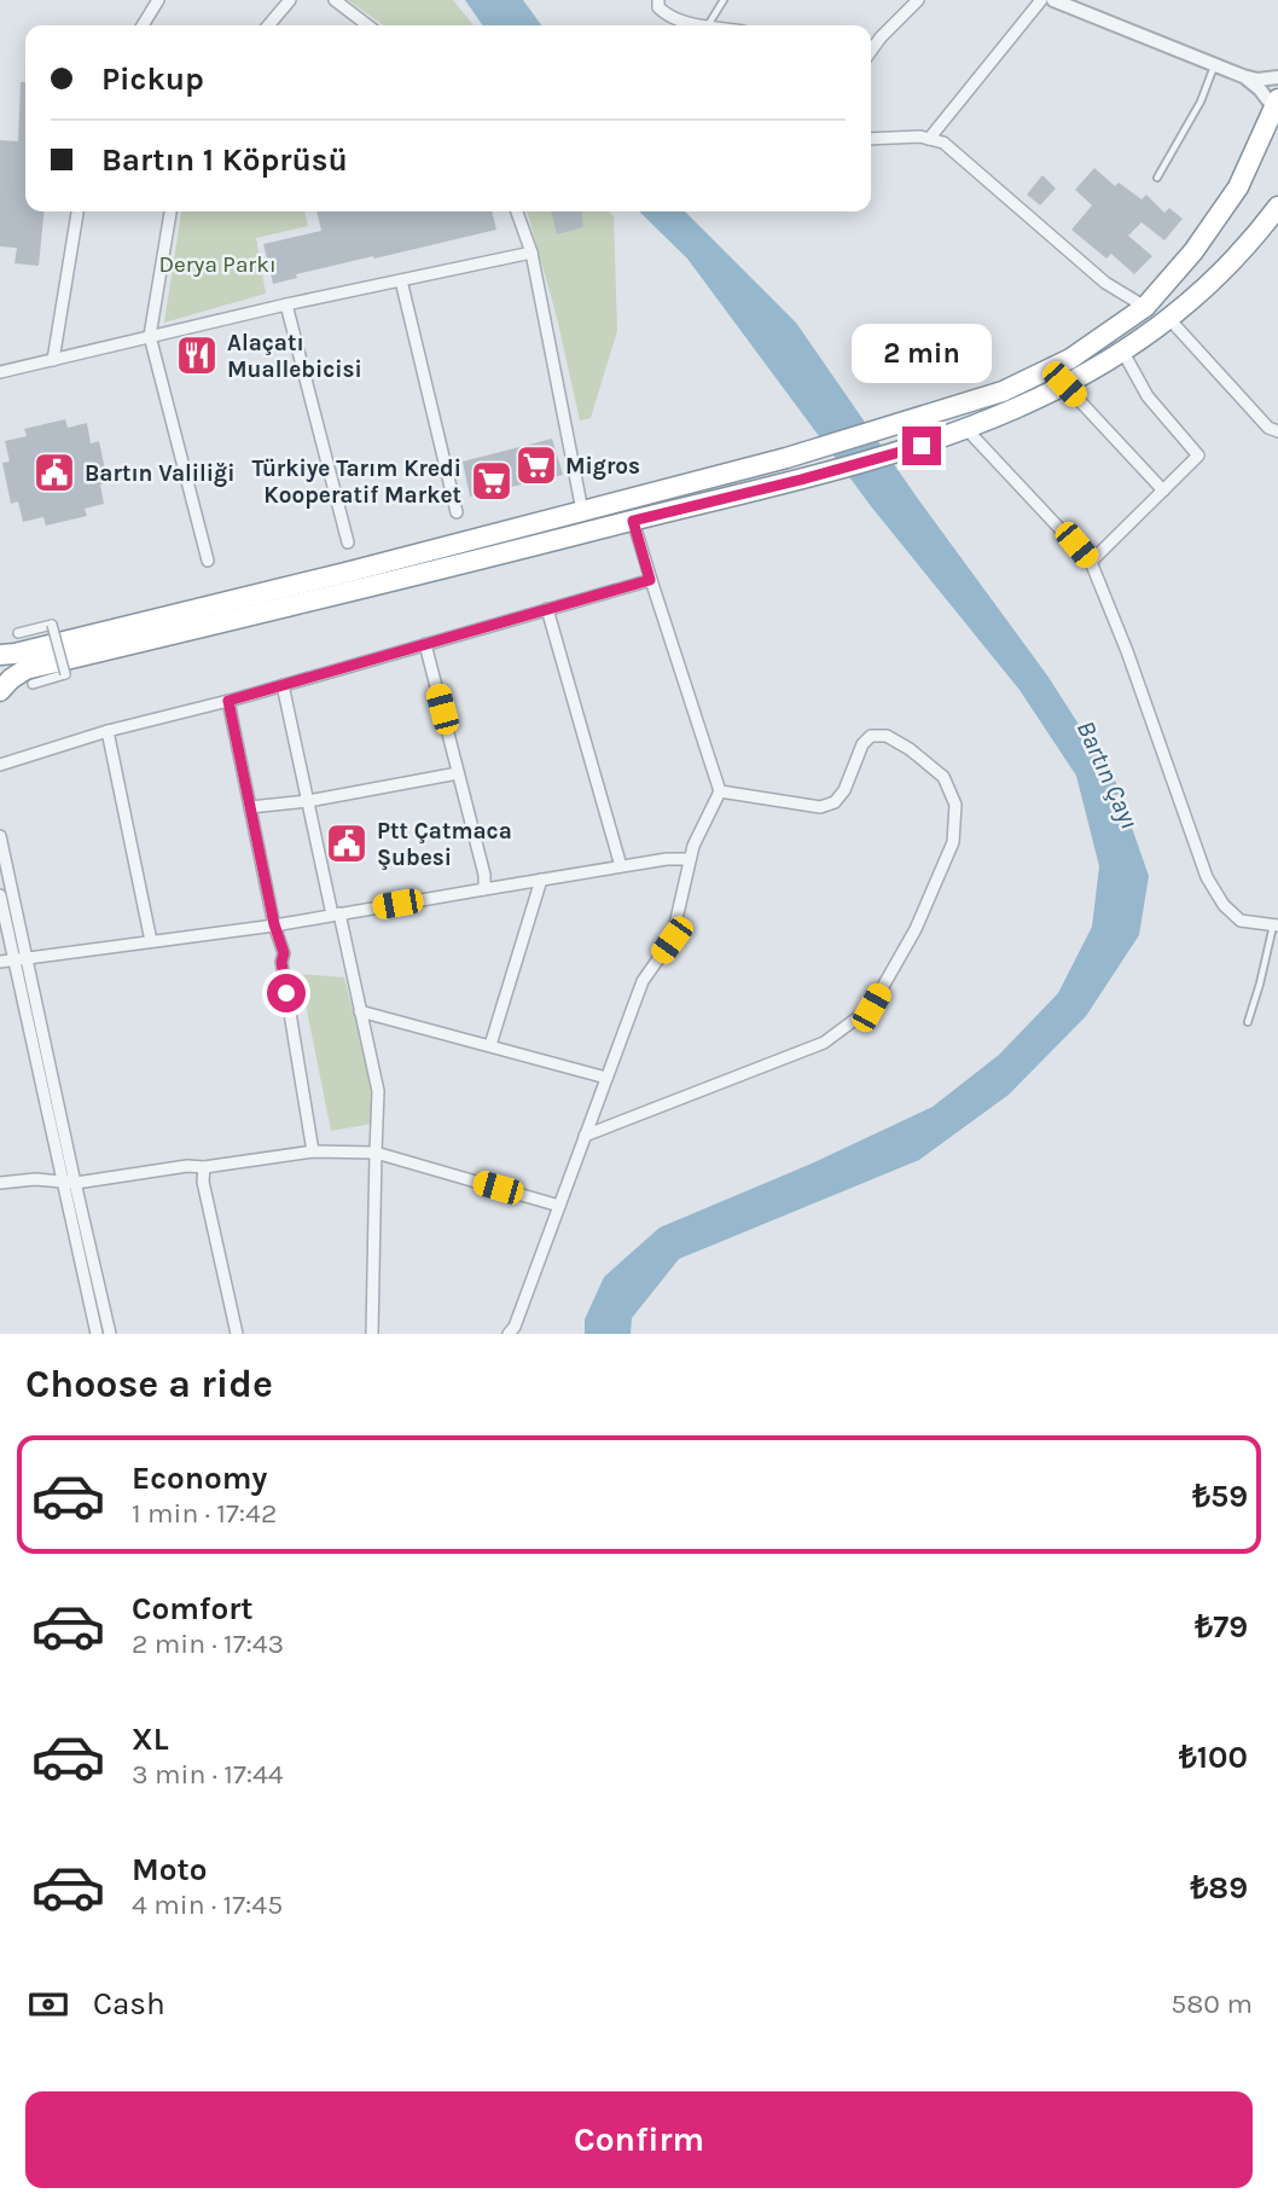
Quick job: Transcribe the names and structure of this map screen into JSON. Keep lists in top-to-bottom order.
{
  "water": ["Bartın Çayı"],
  "parks": ["Derya Parkı"],
  "places": {
    "restaurant": ["Alaçatı Muallebicisi"],
    "supermarket": ["Migros", "Türkiye Tarım Kredi Kooperatif Market"],
    "public building": ["Bartın Valiliği", "Ptt Çatmaca Şubesi"]
  },
  "page": {
    "banner": ["Pickup", "Bartın 1 Köprüsü"],
    "bubble": "2 min",
    "heading": "Choose a ride",
    "list": [
      {
        "name": "Economy",
        "note": "1 min · 17:42",
        "value": "₺59"
      },
      {
        "name": "Comfort",
        "note": "2 min · 17:43",
        "value": "₺79"
      },
      {
        "name": "XL",
        "note": "3 min · 17:44",
        "value": "₺100"
      },
      {
        "name": "Moto",
        "note": "4 min · 17:45",
        "value": "₺89"
      }
    ],
    "pay": ["Cash", "580 m"],
    "buttons": "Confirm"
  }
}
